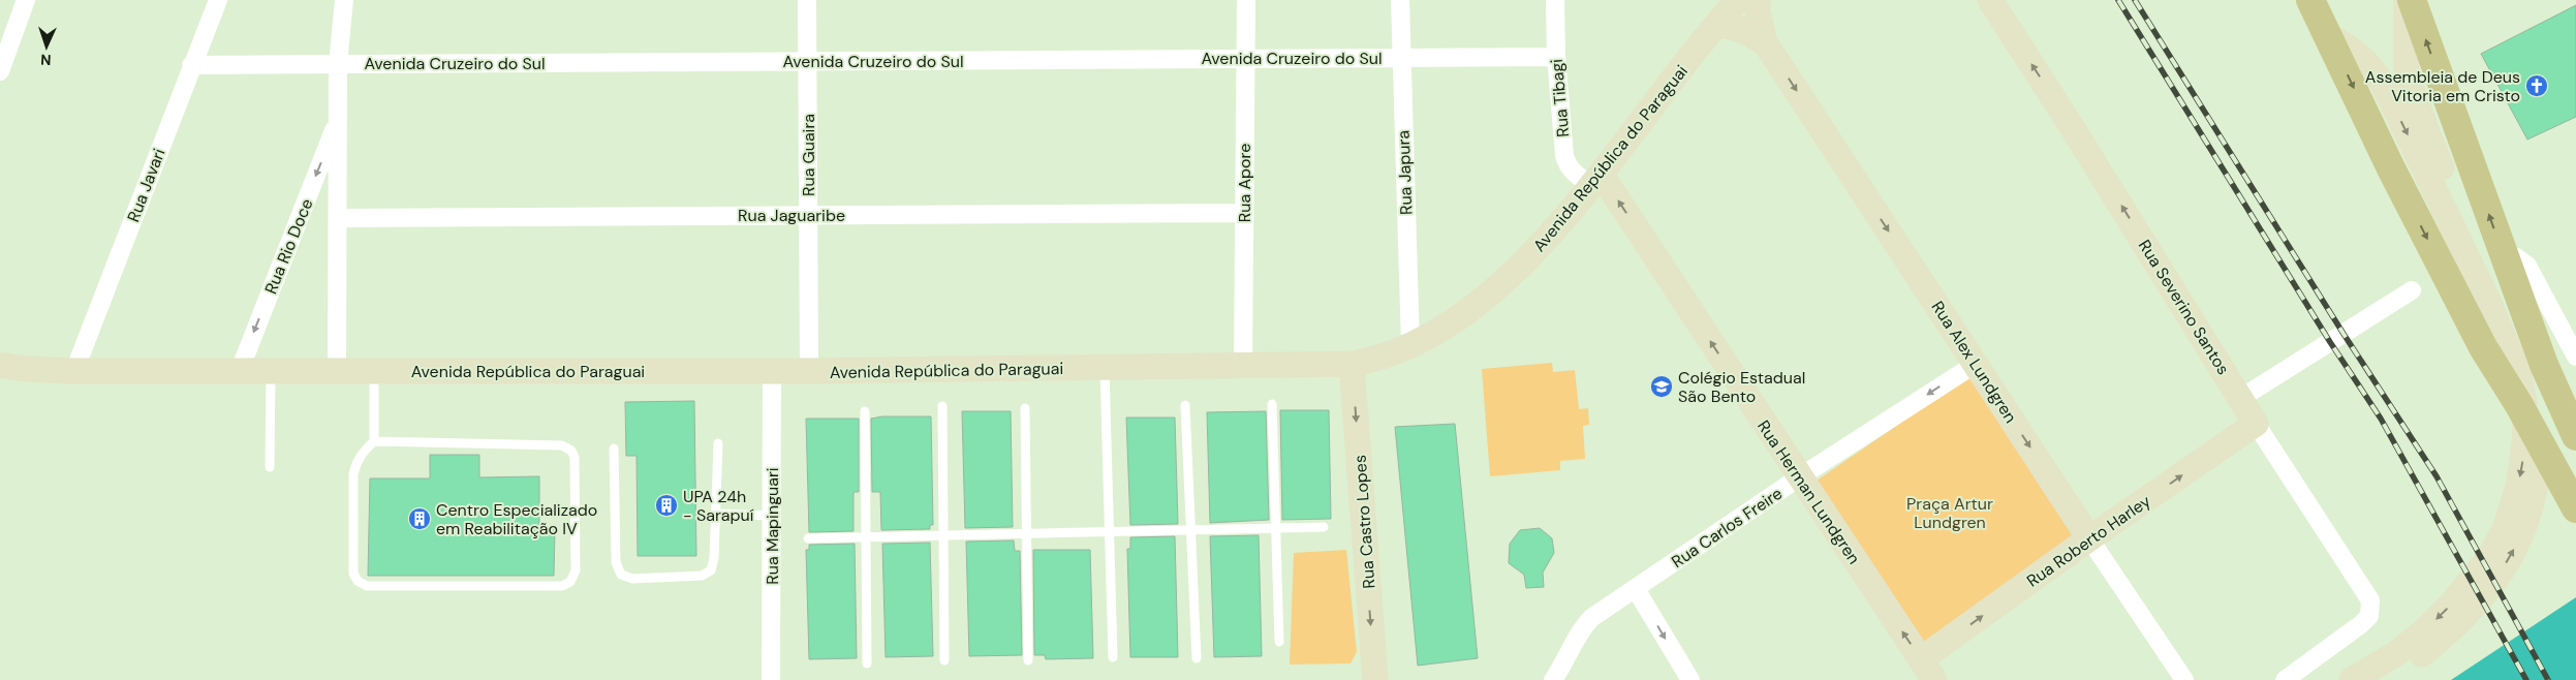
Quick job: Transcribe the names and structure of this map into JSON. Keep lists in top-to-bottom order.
{
  "streets": {
    "main road": [
      "Avenida República do Paraguai",
      "Rua Severino Santos",
      "Rua Alex Lundgren",
      "Rua Herman Lundgren",
      "Rua Castro Lopes",
      "Rua Roberto Harley"
    ],
    "street": [
      "Avenida Cruzeiro do Sul",
      "Rua Tibagi",
      "Rua Guaira",
      "Rua Japura",
      "Rua Apore",
      "Rua Javari",
      "Rua Jaguaribe",
      "Rua Rio Doce",
      "Rua Mapinguari",
      "Rua Carlos Freire"
    ]
  },
  "crossings": [
    ["Avenida Cruzeiro do Sul", "Rua Tibagi"],
    ["Avenida Cruzeiro do Sul", "Rua Guaira"],
    ["Avenida Cruzeiro do Sul", "Rua Japura"],
    ["Avenida Cruzeiro do Sul", "Rua Apore"],
    ["Avenida Cruzeiro do Sul", "Rua Javari"],
    ["Avenida Cruzeiro do Sul", "Rua Rio Doce"],
    ["Rua Tibagi", "Avenida República do Paraguai"],
    ["Rua Tibagi", "Rua Herman Lundgren"],
    ["Rua Guaira", "Avenida República do Paraguai"],
    ["Rua Guaira", "Rua Jaguaribe"],
    ["Avenida República do Paraguai", "Rua Japura"],
    ["Avenida República do Paraguai", "Rua Apore"],
    ["Avenida República do Paraguai", "Rua Javari"],
    ["Avenida República do Paraguai", "Rua Rio Doce"],
    ["Avenida República do Paraguai", "Rua Alex Lundgren"],
    ["Avenida República do Paraguai", "Rua Herman Lundgren"],
    ["Avenida República do Paraguai", "Rua Castro Lopes"],
    ["Avenida República do Paraguai", "Rua Mapinguari"],
    ["Rua Apore", "Rua Jaguaribe"],
    ["Rua Jaguaribe", "Rua Rio Doce"],
    ["Rua Severino Santos", "Rua Roberto Harley"],
    ["Rua Alex Lundgren", "Rua Carlos Freire"],
    ["Rua Alex Lundgren", "Rua Roberto Harley"],
    ["Rua Herman Lundgren", "Rua Carlos Freire"],
    ["Rua Herman Lundgren", "Rua Roberto Harley"]
  ],
  "one_way": [
    "Rua Severino Santos",
    "Rua Alex Lundgren",
    "Rua Herman Lundgren",
    "Rua Castro Lopes",
    "Rua Carlos Freire",
    "Rua Roberto Harley"
  ],
  "parks": ["Praça Artur Lundgren"],
  "places": {
    "church": ["Assembleia de Deus Vitoria em Cristo"],
    "school or university": ["Colégio Estadual São Bento"],
    "building": ["UPA 24h - Sarapuí", "Centro Especializado em Reabilitação IV"]
  },
  "north": "bottom"
}
